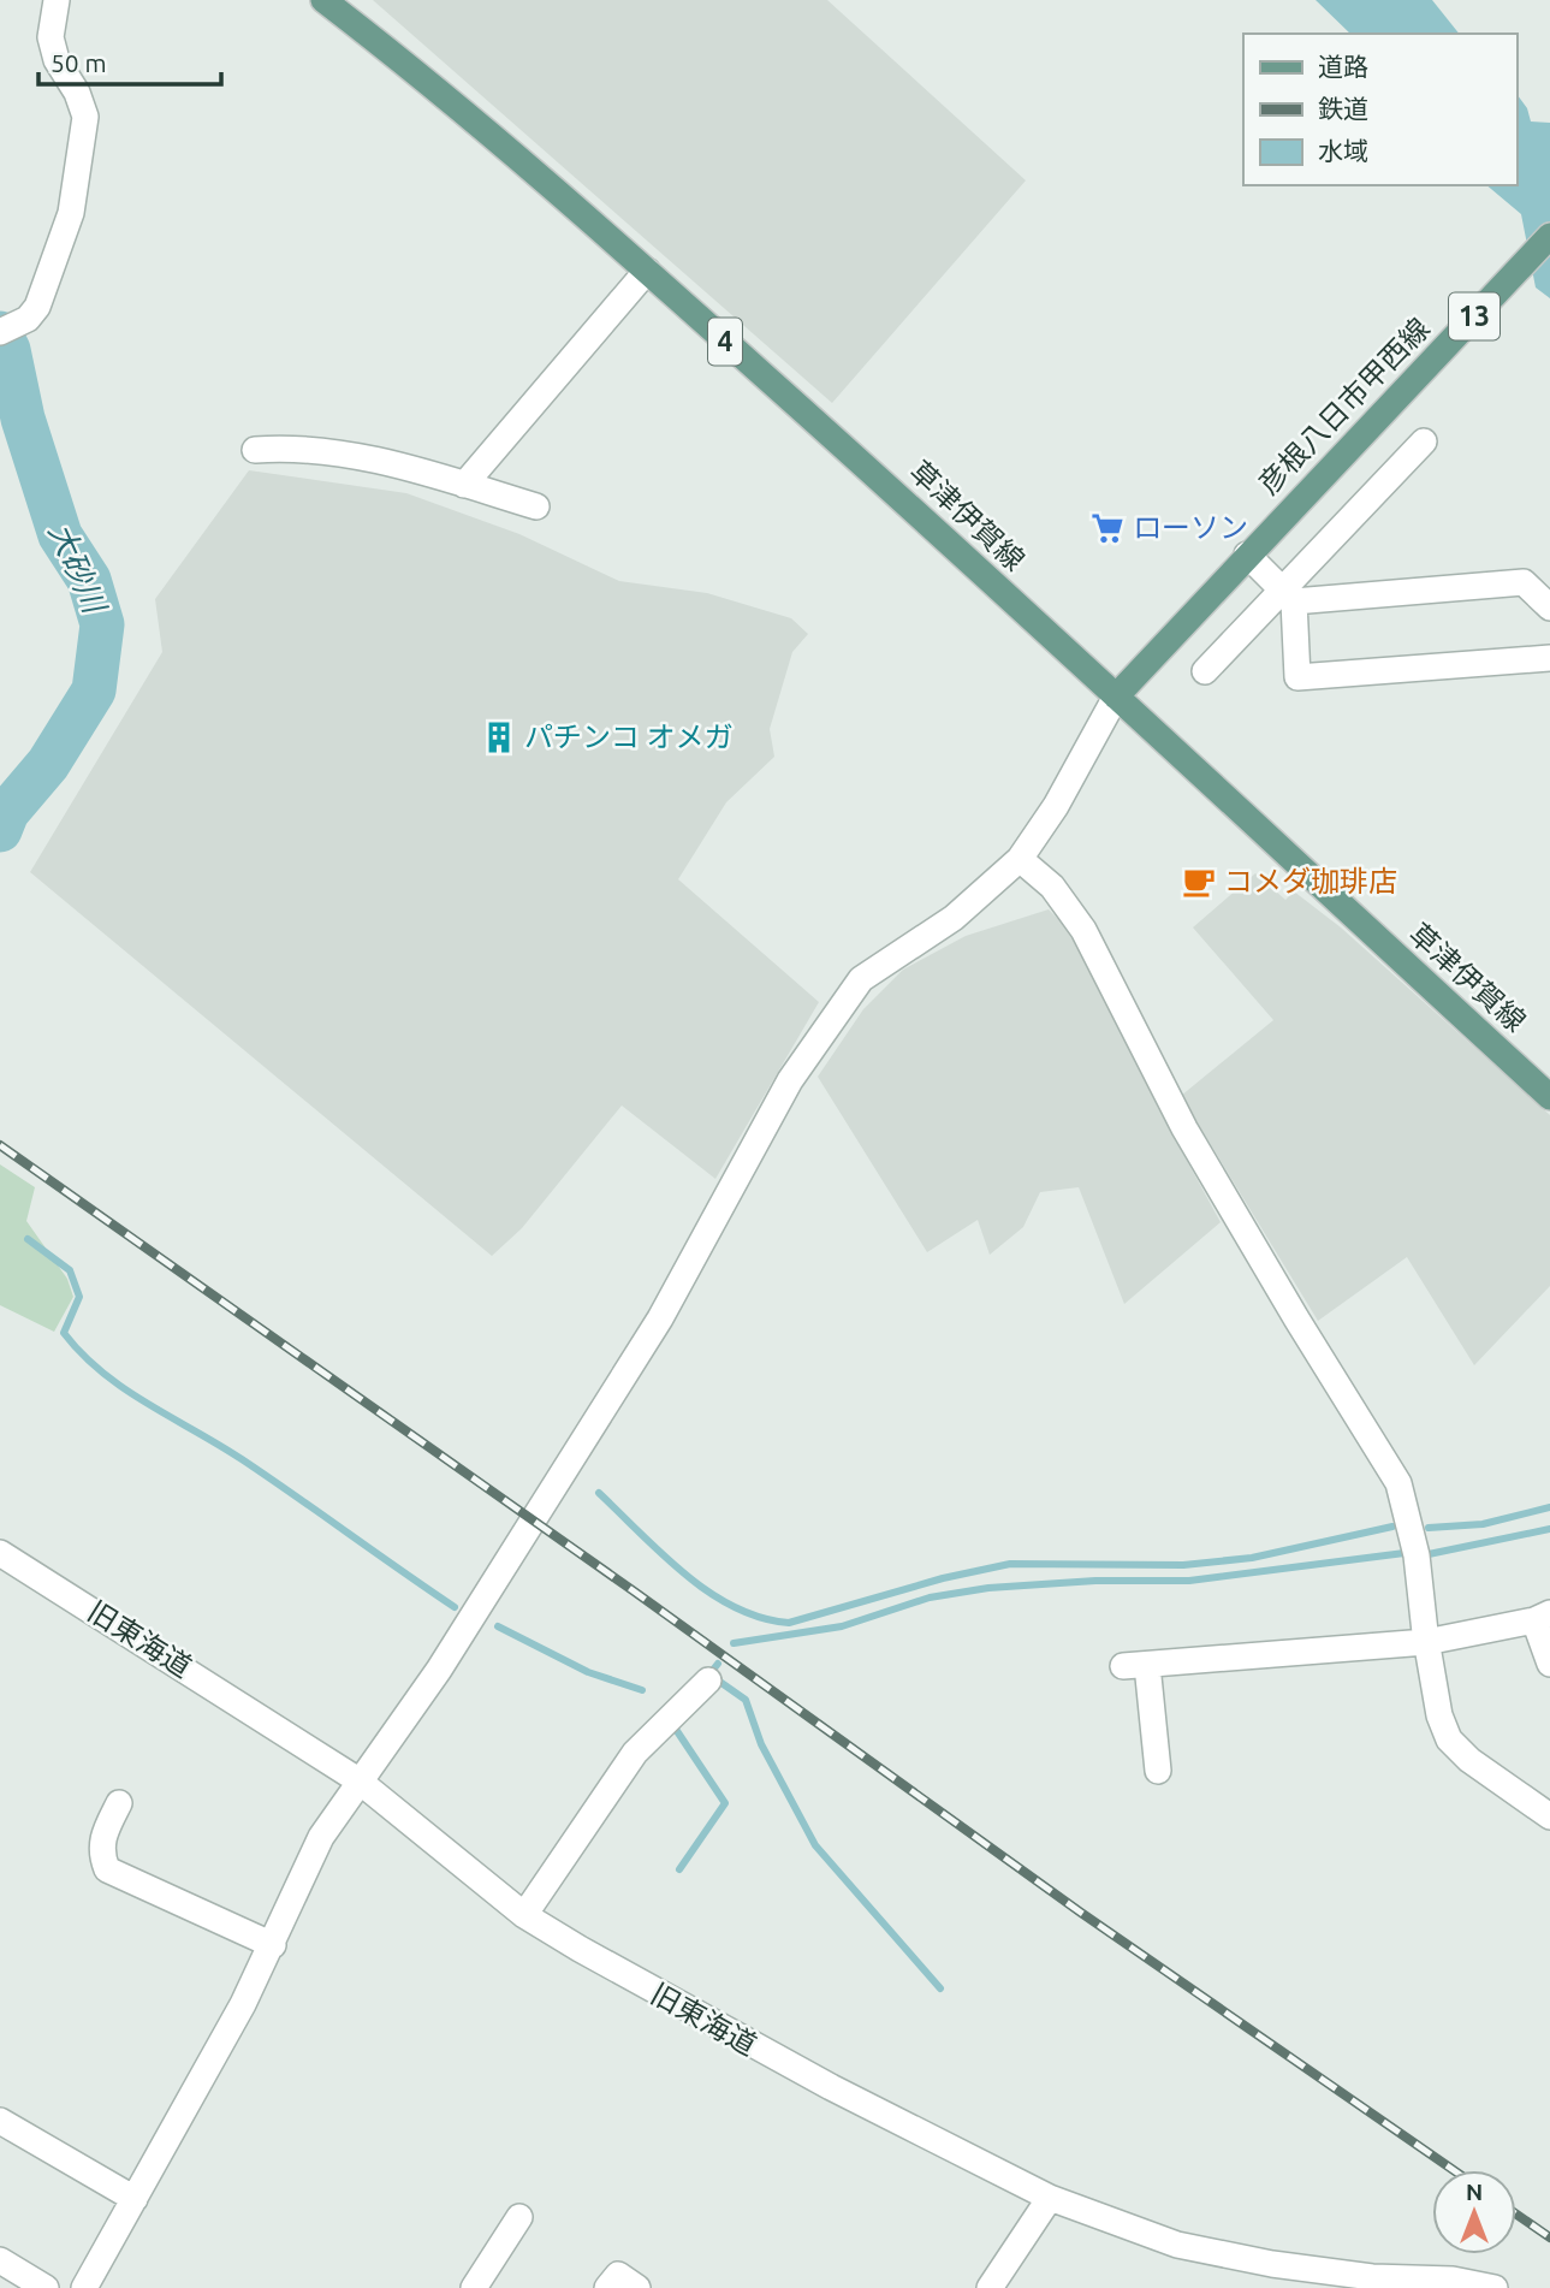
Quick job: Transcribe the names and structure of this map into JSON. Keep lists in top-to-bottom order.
{
  "streets": {
    "main road": [
      "13",
      "4",
      "彦根八日市甲西線",
      "草津伊賀線"
    ],
    "street": ["旧東海道"]
  },
  "crossings": [
    ["彦根八日市甲西線", "草津伊賀線"]
  ],
  "water": ["大砂川"],
  "places": {
    "supermarket": ["ローソン"],
    "building": ["パチンコ オメガ"],
    "cafe": ["コメダ珈琲店"]
  },
  "legend": ["道路", "鉄道", "水域"],
  "scale_bar": "50 m",
  "north": "top"
}
